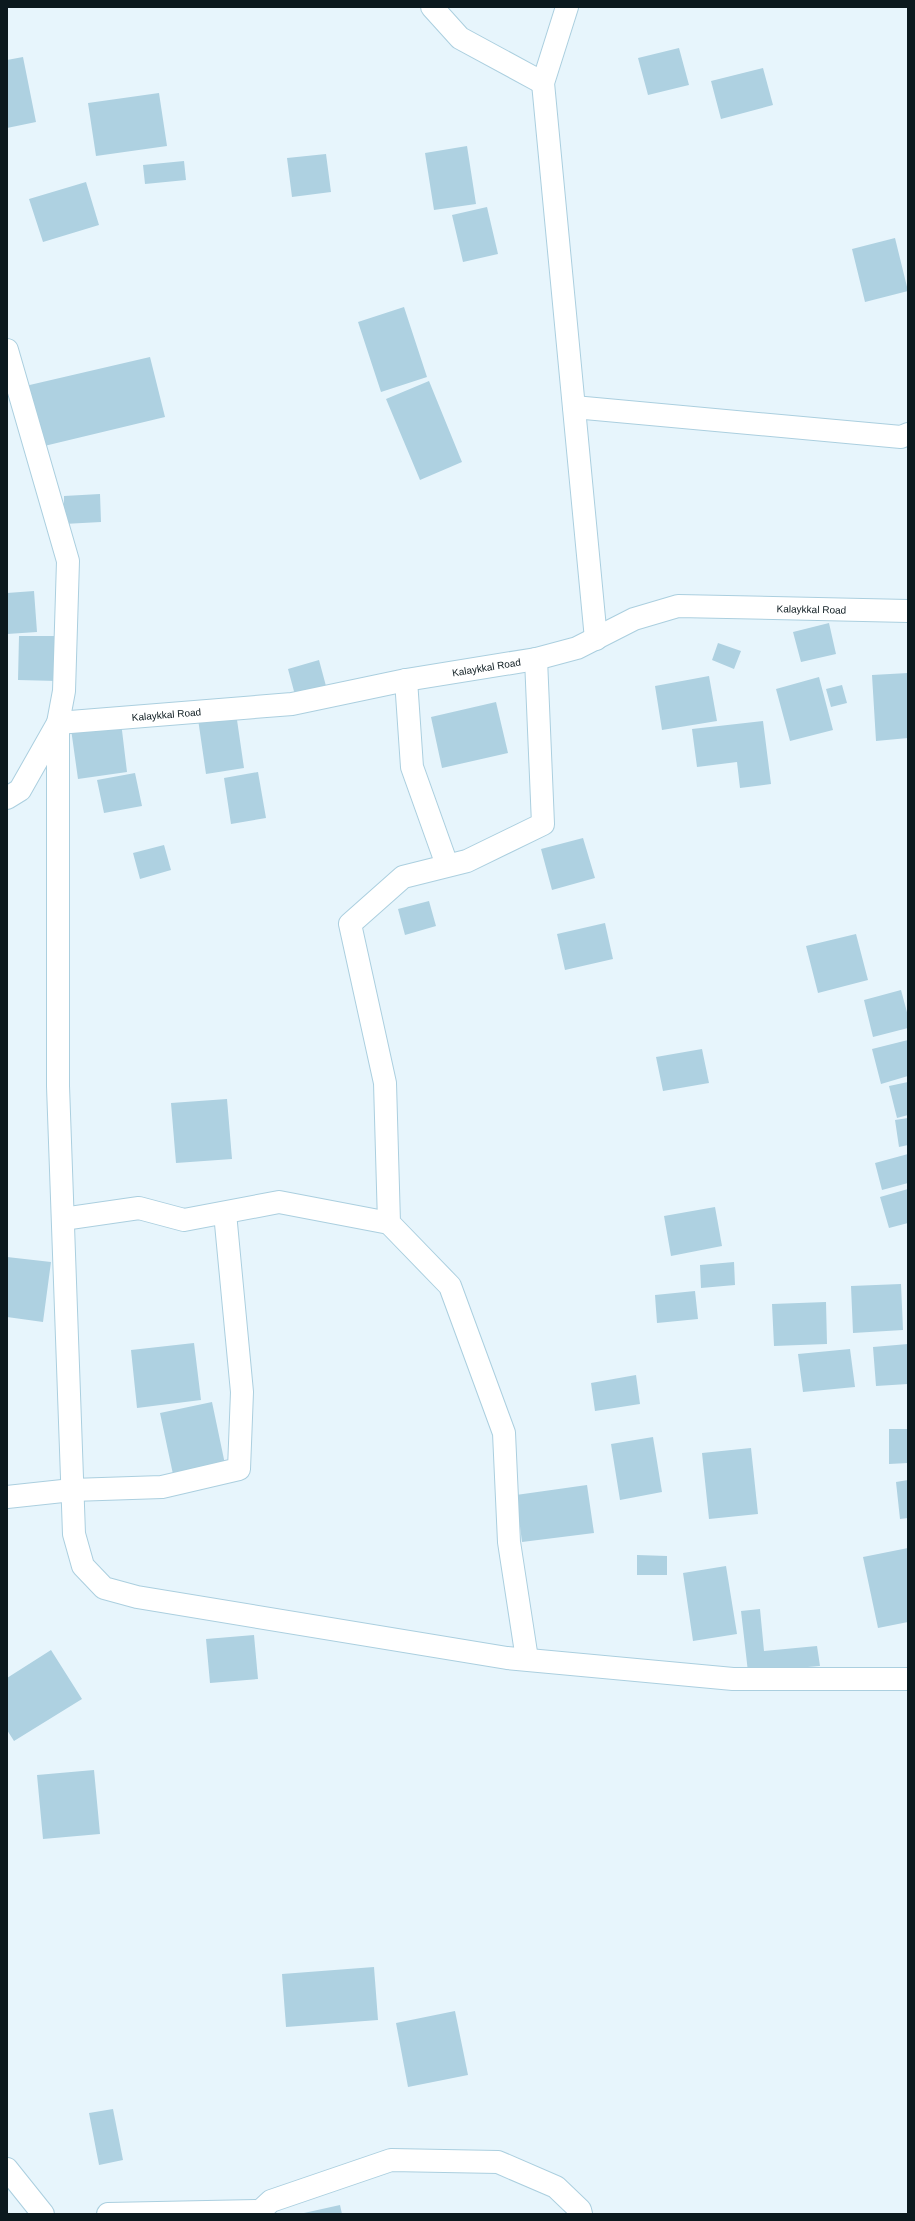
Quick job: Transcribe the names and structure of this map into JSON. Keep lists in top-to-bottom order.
{
  "streets": {
    "street": ["Kalaykkal Road"]
  }
}
